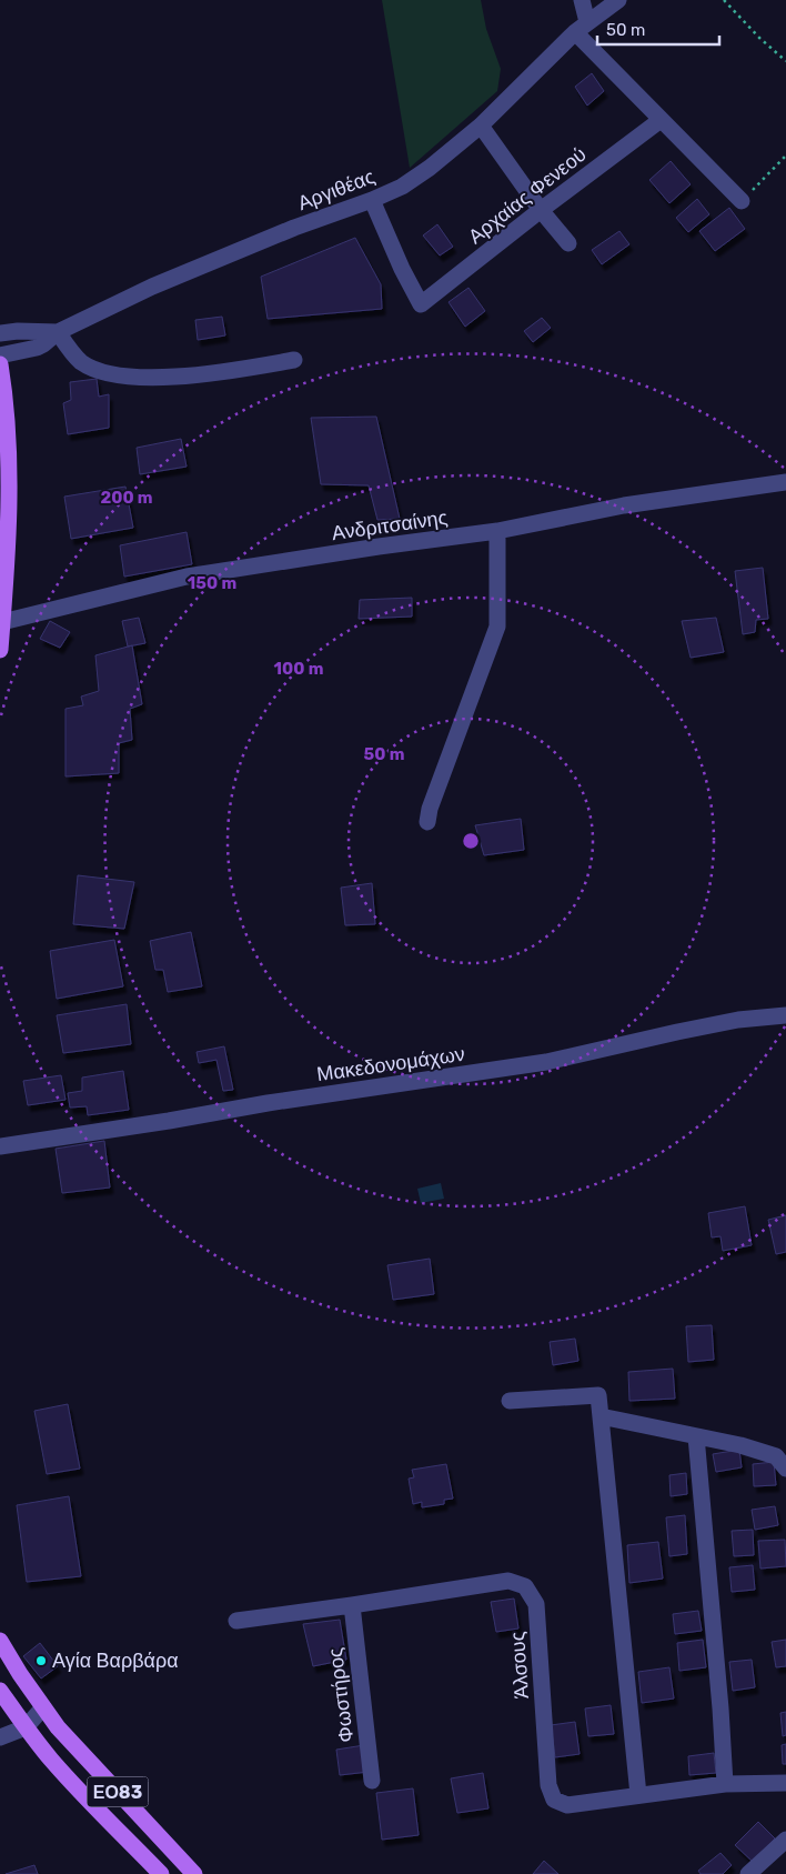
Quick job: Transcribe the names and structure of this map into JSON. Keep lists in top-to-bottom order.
{
  "streets": {
    "main road": ["ΕΟ83"],
    "street": [
      "Αργιθέας",
      "Αρχαίας Φενεού",
      "Ανδριτσαίνης",
      "Μακεδονομάχων",
      "Άλσους",
      "Φωστήρος"
    ]
  },
  "crossings": [
    ["Αργιθέας", "Αρχαίας Φενεού"],
    ["Άλσους", "Φωστήρος"]
  ],
  "places": ["Αγία Βαρβάρα"],
  "scale_bar": "50 m",
  "rings": [
    "200 m",
    "150 m",
    "100 m",
    "50 m"
  ]
}
